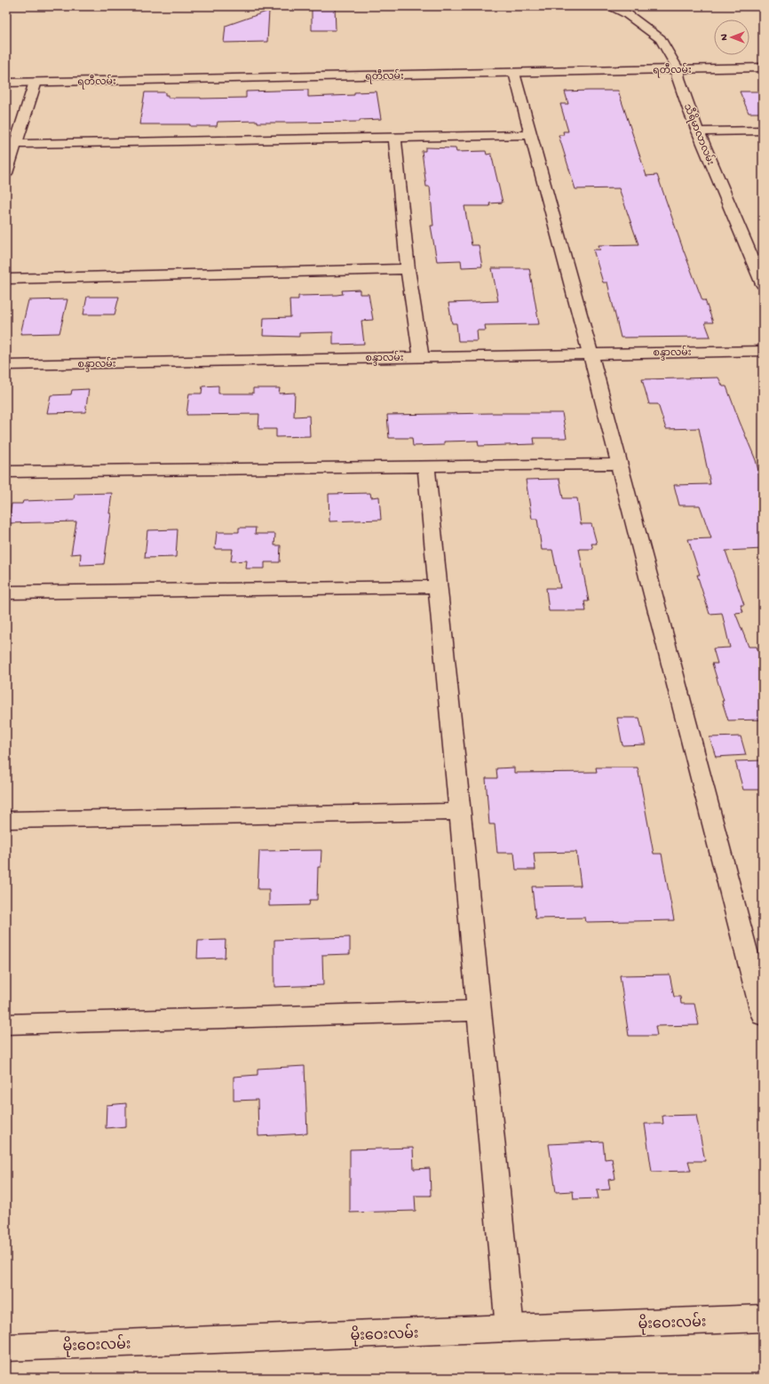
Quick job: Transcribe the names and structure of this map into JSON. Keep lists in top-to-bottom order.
{
  "streets": {
    "street": [
      "ရတီလမ်း",
      "သီရိမာလာလမ်း",
      "စန္ဒာလမ်း",
      "မိုးဝေးလမ်း"
    ]
  },
  "crossings": [
    ["ရတီလမ်း", "သီရိမာလာလမ်း"]
  ],
  "north": "left"
}
